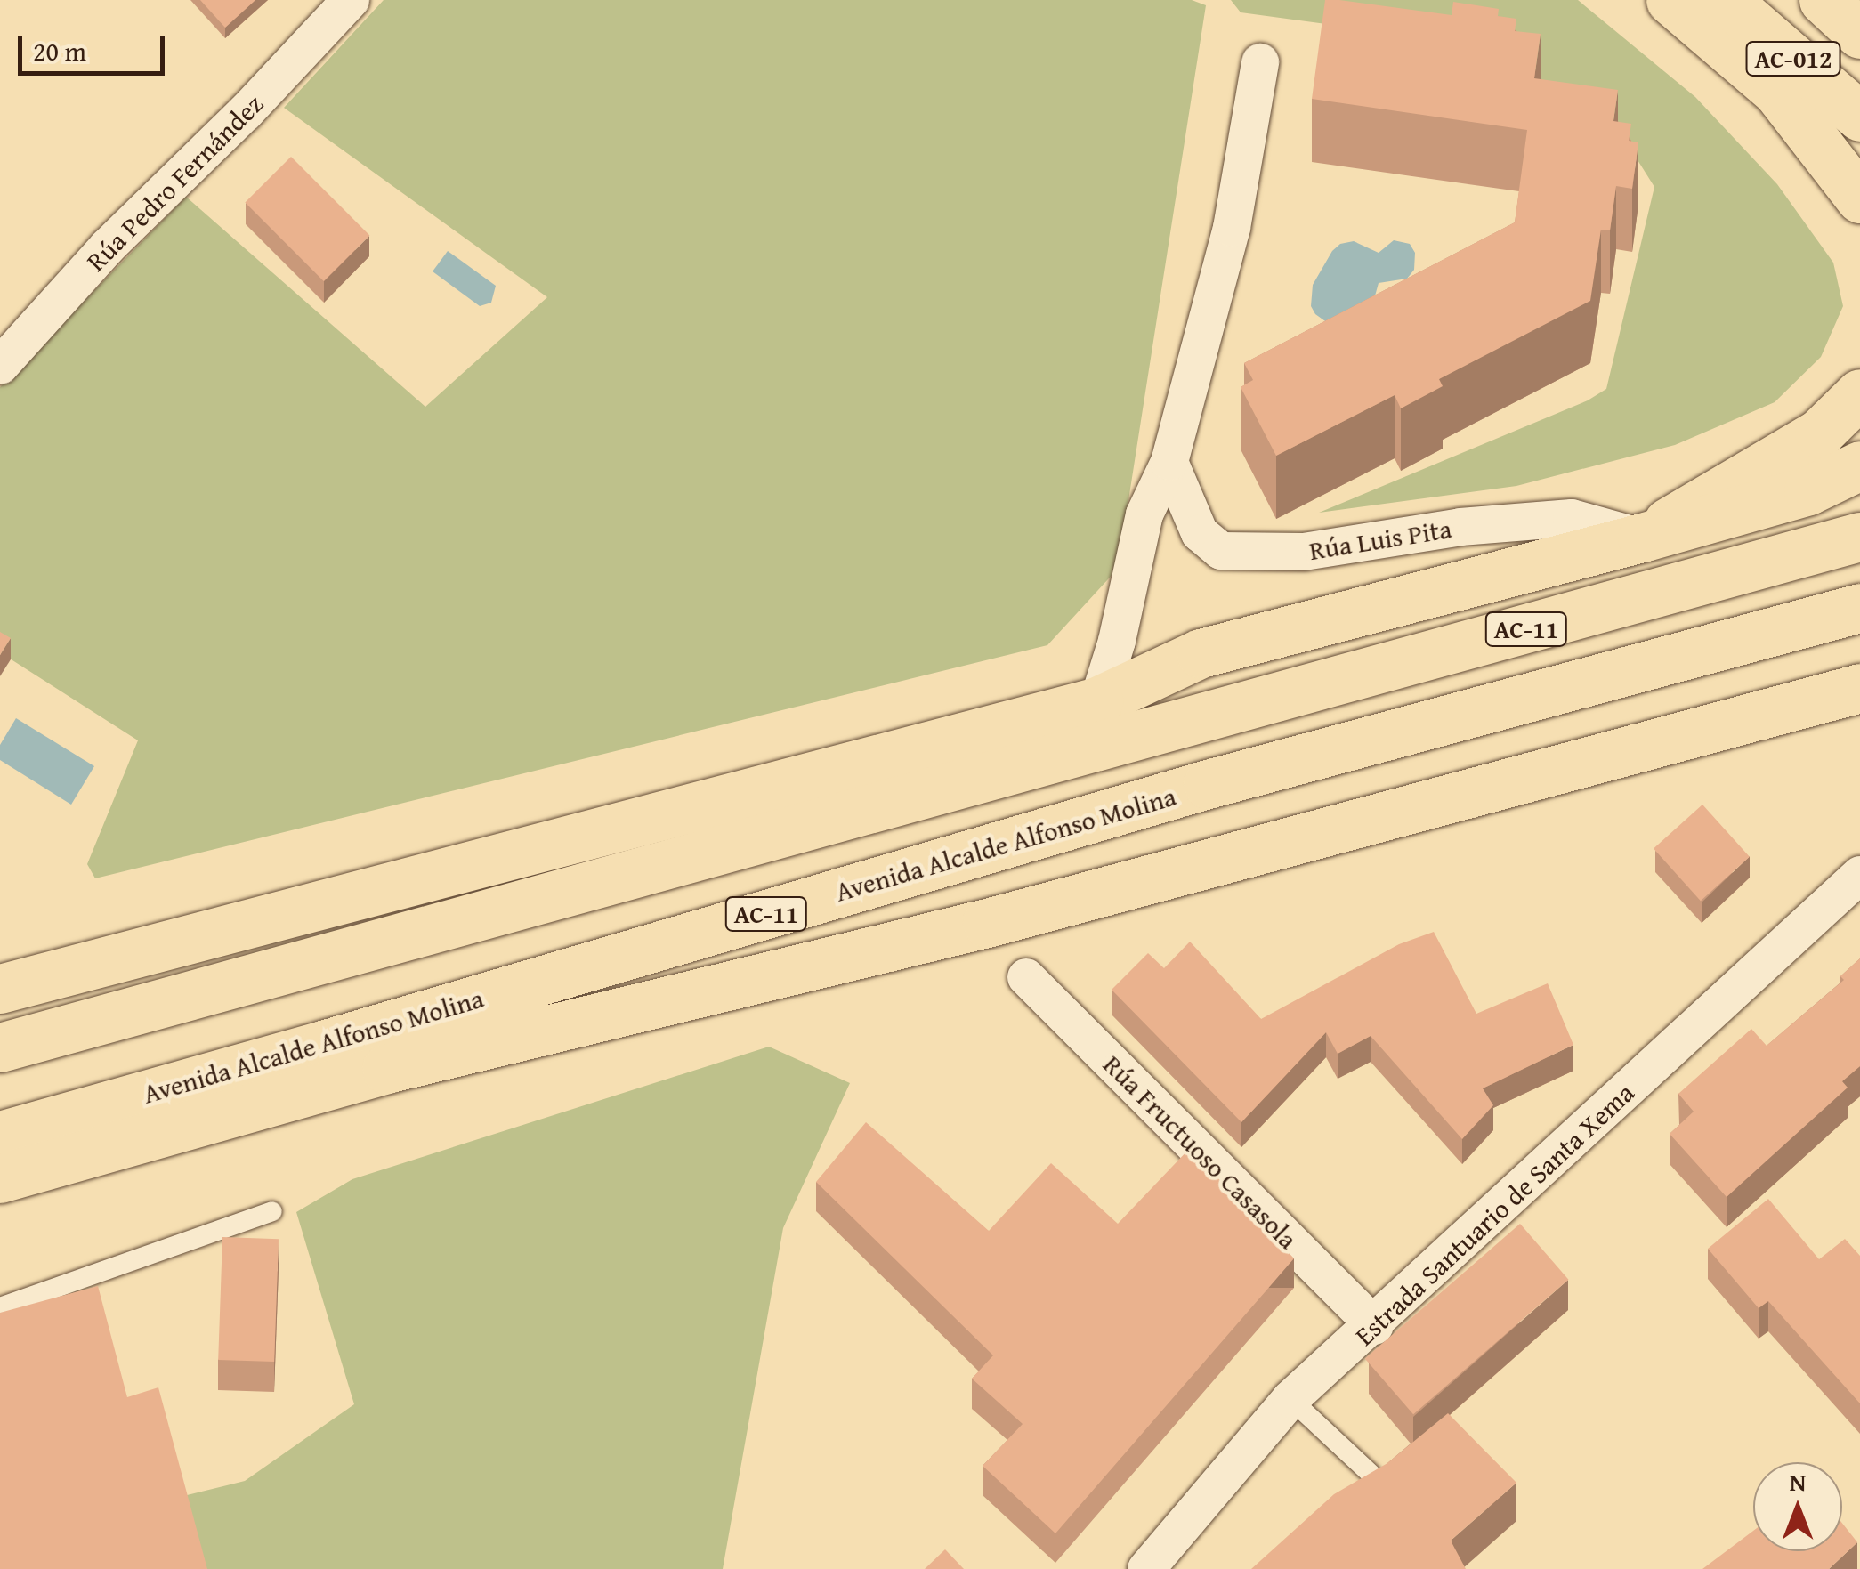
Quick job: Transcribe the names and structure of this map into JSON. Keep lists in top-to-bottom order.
{
  "streets": {
    "main road": ["AC-012", "AC-11", "Avenida Alcalde Alfonso Molina"],
    "street": [
      "Rúa Pedro Fernández",
      "Rúa Luis Pita",
      "Rúa Fructuoso Casasola",
      "Estrada Santuario de Santa Xema"
    ]
  },
  "crossings": [
    ["Rúa Luis Pita", "AC-11"],
    ["Rúa Fructuoso Casasola", "Estrada Santuario de Santa Xema"]
  ],
  "scale_bar": "20 m",
  "north": "top"
}
